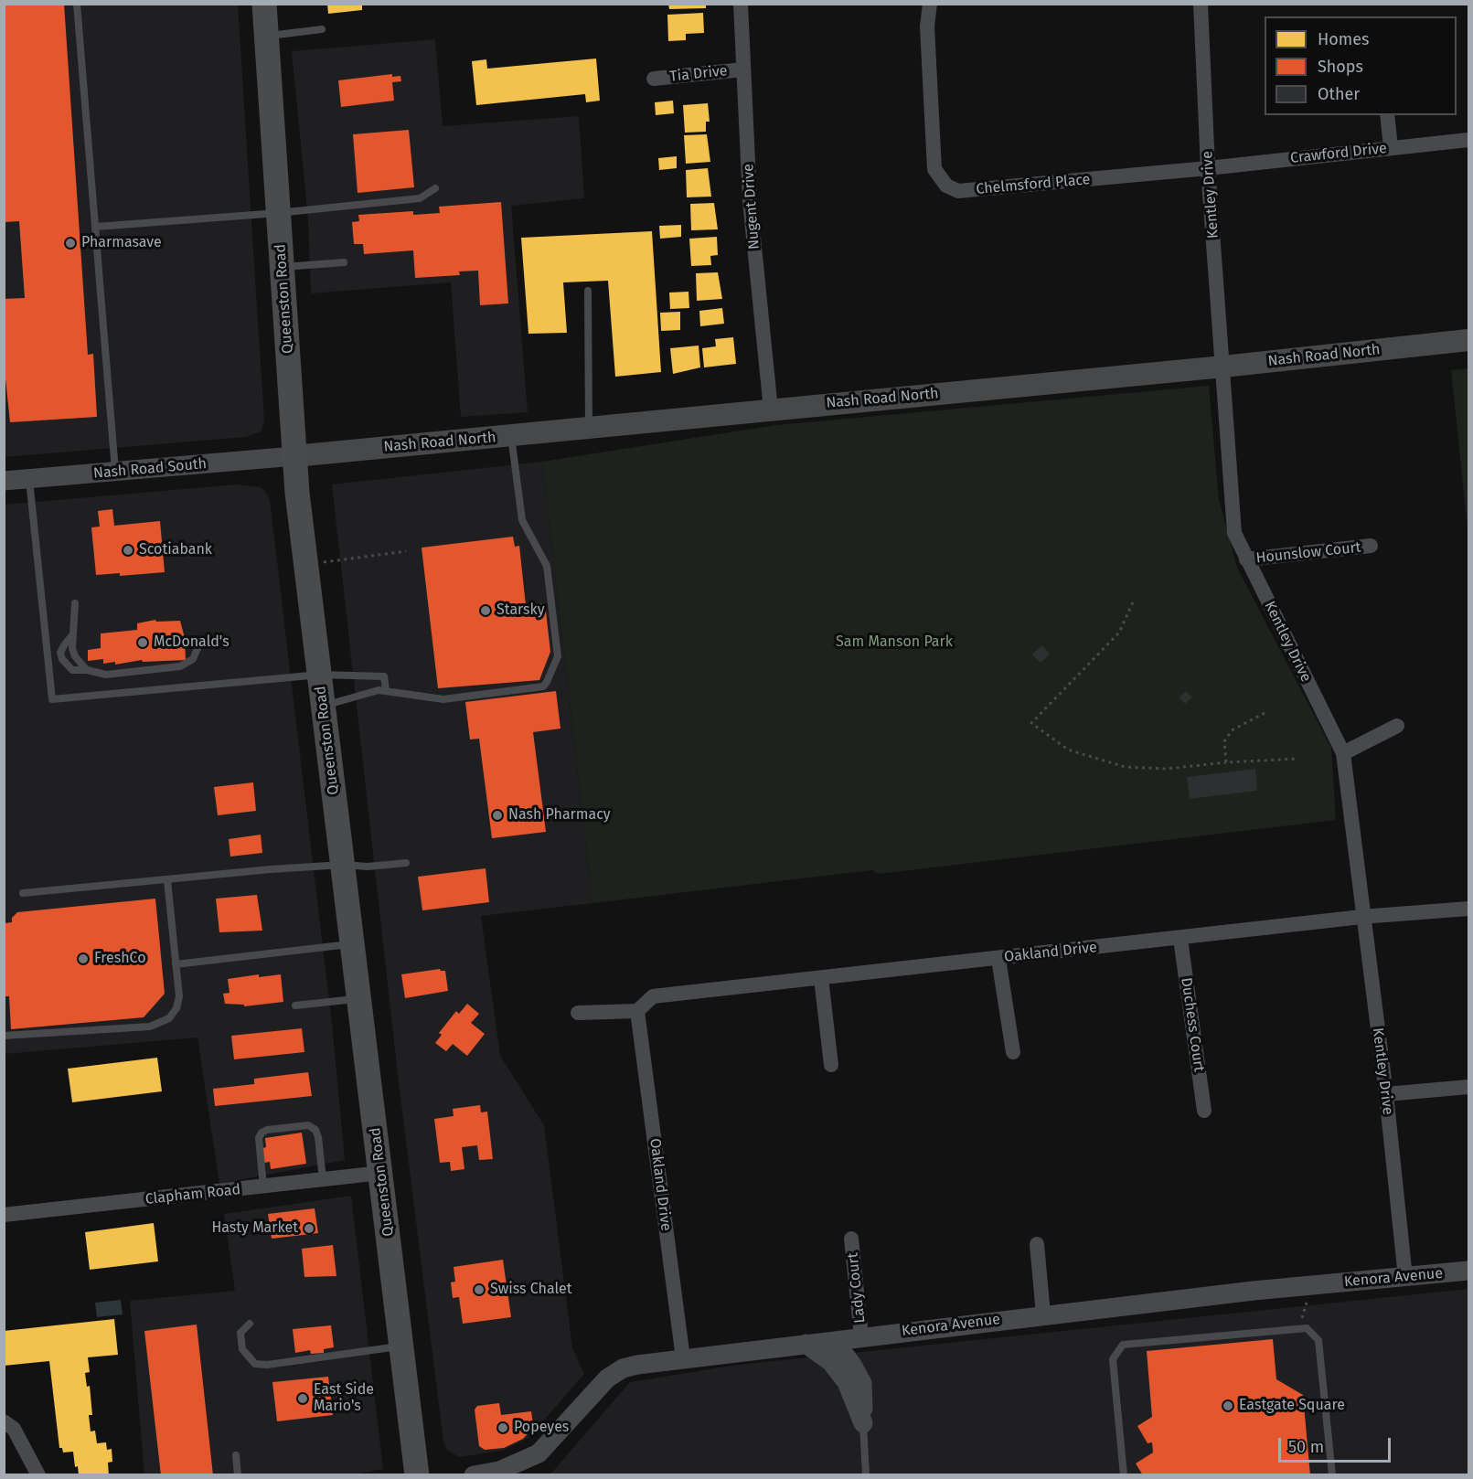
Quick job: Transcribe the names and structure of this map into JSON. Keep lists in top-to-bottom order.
{
  "streets": {
    "main road": ["Queenston Road", "Nash Road North"],
    "street": [
      "Tia Drive",
      "Crawford Drive",
      "Chelmsford Place",
      "Kentley Drive",
      "Nugent Drive",
      "Nash Road South",
      "Hounslow Court",
      "Oakland Drive",
      "Duchess Court",
      "Clapham Road",
      "Kenora Avenue",
      "Lady Court"
    ]
  },
  "crossings": [
    ["Tia Drive", "Nugent Drive"],
    ["Crawford Drive", "Chelmsford Place"],
    ["Crawford Drive", "Kentley Drive"],
    ["Chelmsford Place", "Kentley Drive"],
    ["Kentley Drive", "Nash Road North"],
    ["Kentley Drive", "Hounslow Court"],
    ["Kentley Drive", "Oakland Drive"],
    ["Kentley Drive", "Kenora Avenue"],
    ["Nugent Drive", "Nash Road North"],
    ["Queenston Road", "Nash Road North"],
    ["Queenston Road", "Nash Road South"],
    ["Queenston Road", "Clapham Road"],
    ["Nash Road North", "Nash Road South"],
    ["Oakland Drive", "Duchess Court"],
    ["Oakland Drive", "Kenora Avenue"],
    ["Kenora Avenue", "Lady Court"]
  ],
  "parks": ["Sam Manson Park"],
  "places": [
    "Pharmasave",
    "Scotiabank",
    "Starsky",
    "McDonald's",
    "Nash Pharmacy",
    "FreshCo",
    "Hasty Market",
    "Swiss Chalet",
    "East Side Mario's",
    "Eastgate Square",
    "Popeyes"
  ],
  "legend": ["Homes", "Shops", "Other"],
  "scale_bar": "50 m"
}
